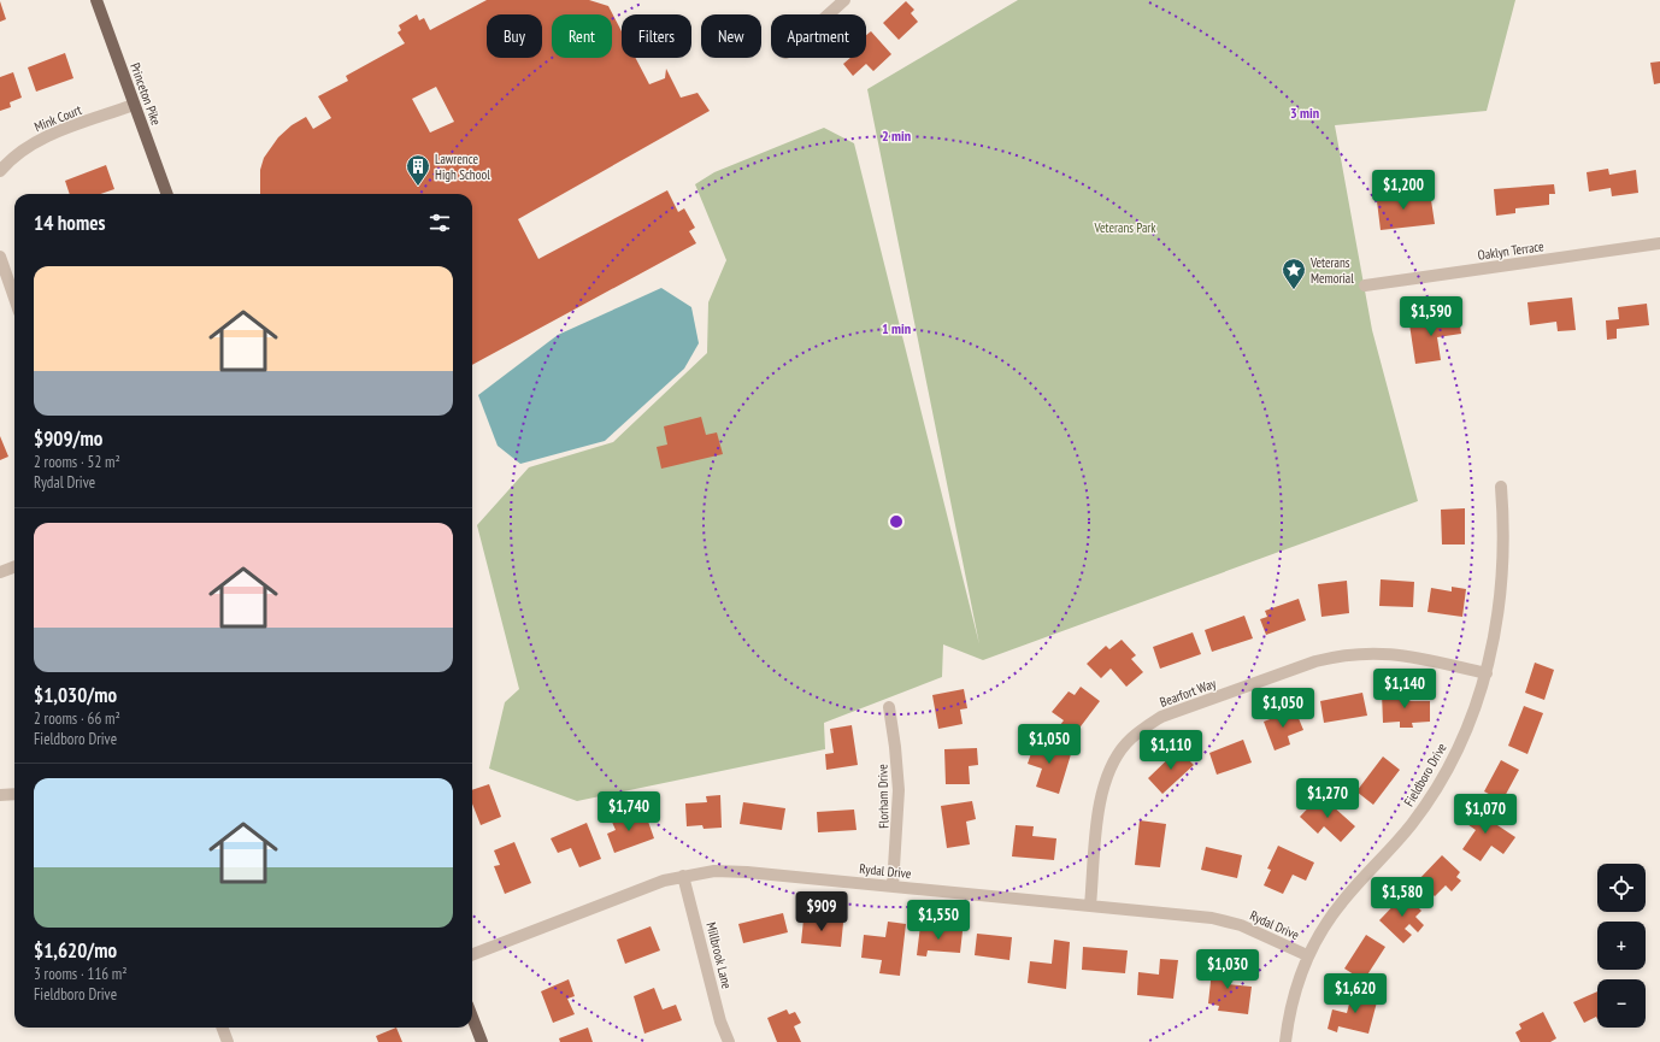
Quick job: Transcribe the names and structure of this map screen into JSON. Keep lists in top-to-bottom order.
{
  "streets": {
    "main road": ["Princeton Pike"],
    "street": [
      "Mink Court",
      "Oaklyn Terrace",
      "Bearfort Way",
      "Fieldboro Drive",
      "Florham Drive",
      "Rydal Drive",
      "Millbrook Lane"
    ]
  },
  "crossings": [
    ["Princeton Pike", "Mink Court"],
    ["Bearfort Way", "Fieldboro Drive"],
    ["Bearfort Way", "Rydal Drive"],
    ["Fieldboro Drive", "Rydal Drive"],
    ["Florham Drive", "Rydal Drive"],
    ["Rydal Drive", "Millbrook Lane"]
  ],
  "parks": ["Veterans Park"],
  "places": {
    "building": ["Lawrence High School"],
    "place": ["Veterans Memorial"]
  },
  "page": {
    "chip": [
      "Buy",
      "Rent",
      "Filters",
      "New",
      "Apartment"
    ],
    "price": [
      "$1,200",
      "$1,590",
      "$1,140",
      "$1,050",
      "$1,050",
      "$1,110",
      "$1,270",
      "$1,740",
      "$1,070",
      "$1,580",
      "$909",
      "$1,550",
      "$1,030",
      "$1,620"
    ],
    "heading": "14 homes",
    "list": [
      {
        "name": "$909/mo",
        "note": "2 rooms · 52 m² · Rydal Drive"
      },
      {
        "name": "$1,030/mo",
        "note": "2 rooms · 66 m² · Fieldboro Drive"
      },
      {
        "name": "$1,620/mo",
        "note": "3 rooms · 116 m² · Fieldboro Drive"
      }
    ],
    "map_buttons": ["+", "−"]
  },
  "rings": ["3 min", "2 min", "1 min"]
}
